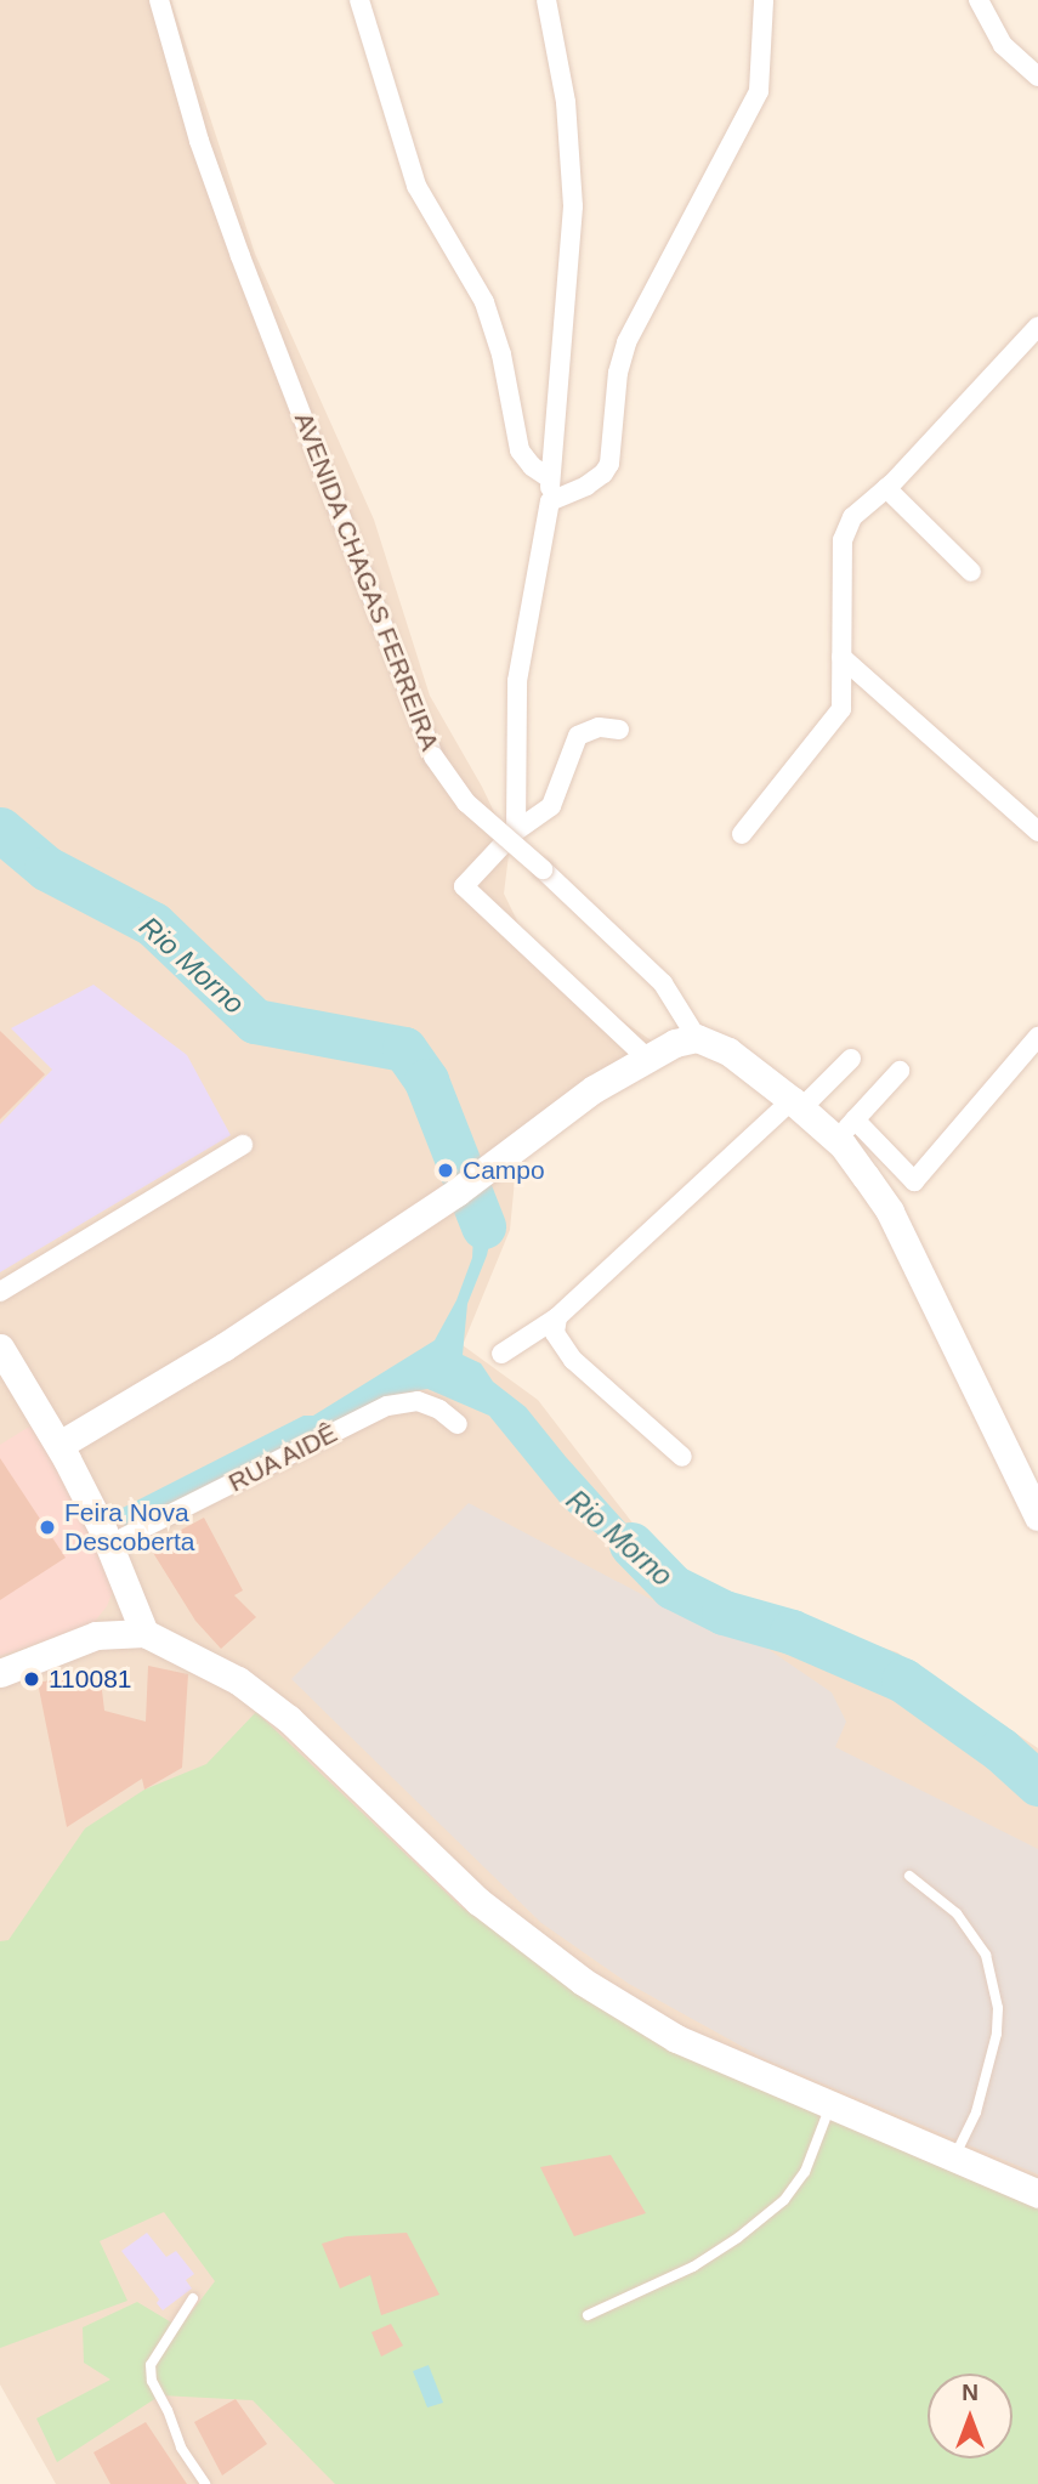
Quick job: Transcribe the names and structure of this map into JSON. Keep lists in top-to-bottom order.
{
  "streets": {
    "street": ["AVENIDA CHAGAS FERREIRA", "RUA AIDÊ"]
  },
  "water": ["Rio Morno"],
  "places": ["Campo", "Feira Nova Descoberta", "110081"],
  "north": "top"
}
